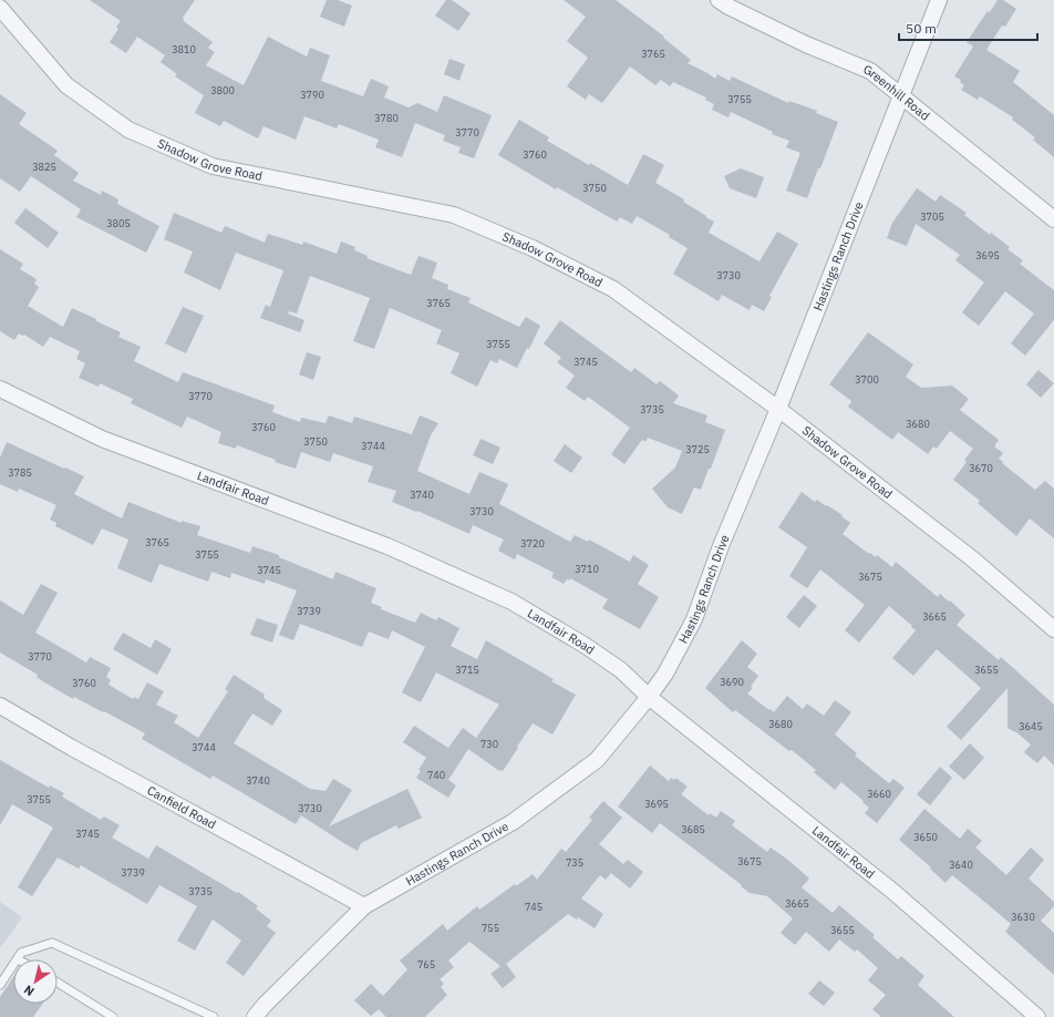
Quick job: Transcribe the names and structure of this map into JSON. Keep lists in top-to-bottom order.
{
  "streets": {
    "street": [
      "Greenhill Road",
      "Shadow Grove Road",
      "Hastings Ranch Drive",
      "Landfair Road",
      "Canfield Road"
    ]
  },
  "crossings": [
    ["Greenhill Road", "Hastings Ranch Drive"],
    ["Shadow Grove Road", "Hastings Ranch Drive"],
    ["Hastings Ranch Drive", "Landfair Road"],
    ["Hastings Ranch Drive", "Canfield Road"]
  ],
  "house_numbers": [
    "3810",
    "3765",
    "3800",
    "3790",
    "3755",
    "3780",
    "3770",
    "3760",
    "3825",
    "3750",
    "3705",
    "3805",
    "3695",
    "3730",
    "3765",
    "3755",
    "3745",
    "3700",
    "3770",
    "3735",
    "3680",
    "3760",
    "3750",
    "3744",
    "3725",
    "3670",
    "3785",
    "3740",
    "3730",
    "3765",
    "3720",
    "3755",
    "3710",
    "3745",
    "3675",
    "3739",
    "3665",
    "3770",
    "3715",
    "3655",
    "3690",
    "3760",
    "3680",
    "3645",
    "730",
    "3744",
    "740",
    "3740",
    "3660",
    "3755",
    "3695",
    "3730",
    "3685",
    "3745",
    "3650",
    "3675",
    "735",
    "3640",
    "3739",
    "3735",
    "3665",
    "745",
    "3630",
    "755",
    "3655",
    "765"
  ],
  "scale_bar": "50 m",
  "north": "bottom left"
}
